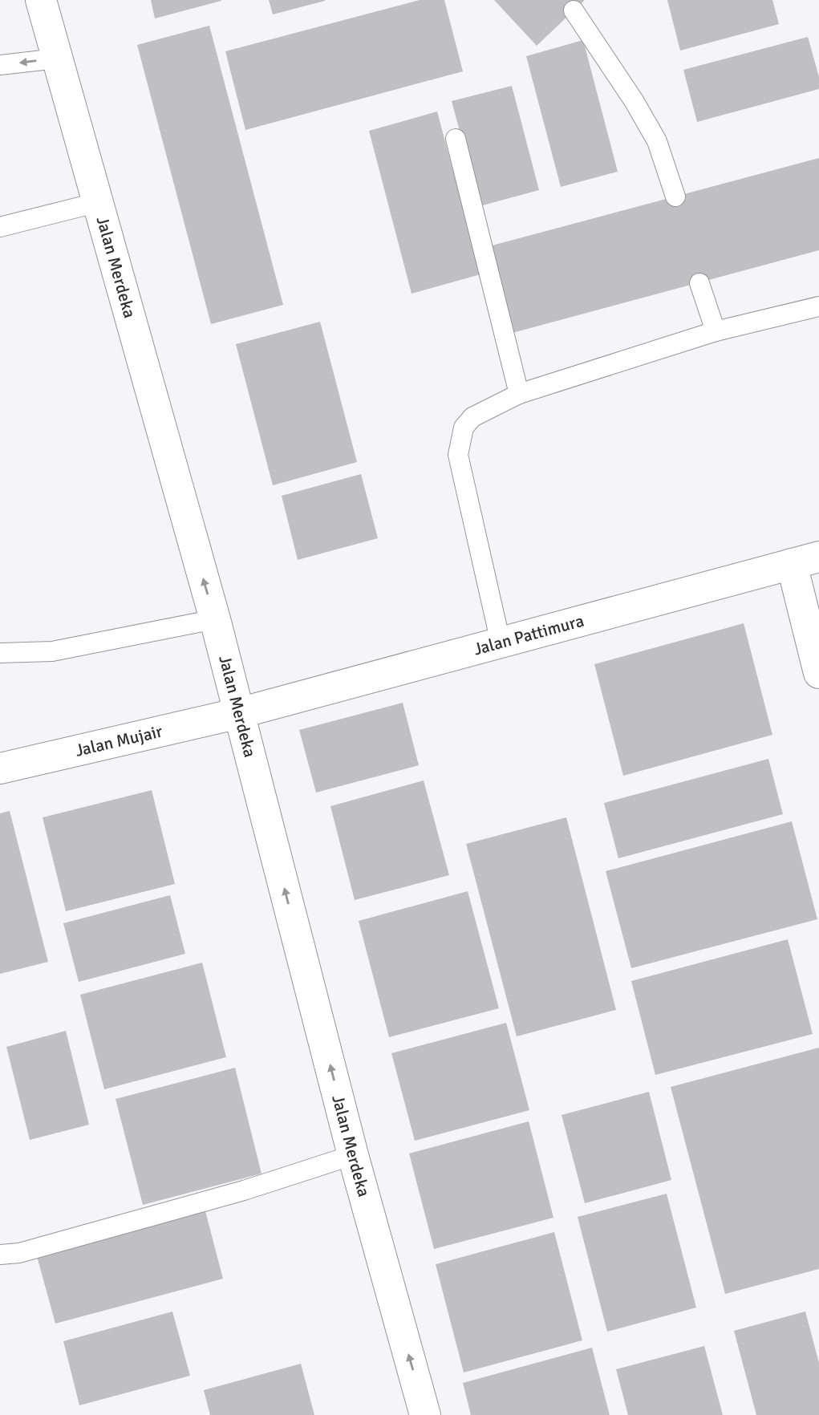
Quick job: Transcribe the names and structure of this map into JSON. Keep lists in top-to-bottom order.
{
  "streets": {
    "main road": ["Jalan Merdeka", "Jalan Pattimura", "Jalan Mujair"]
  },
  "crossings": [
    ["Jalan Merdeka", "Jalan Pattimura"],
    ["Jalan Merdeka", "Jalan Mujair"],
    ["Jalan Pattimura", "Jalan Mujair"]
  ],
  "one_way": ["Jalan Merdeka"]
}
